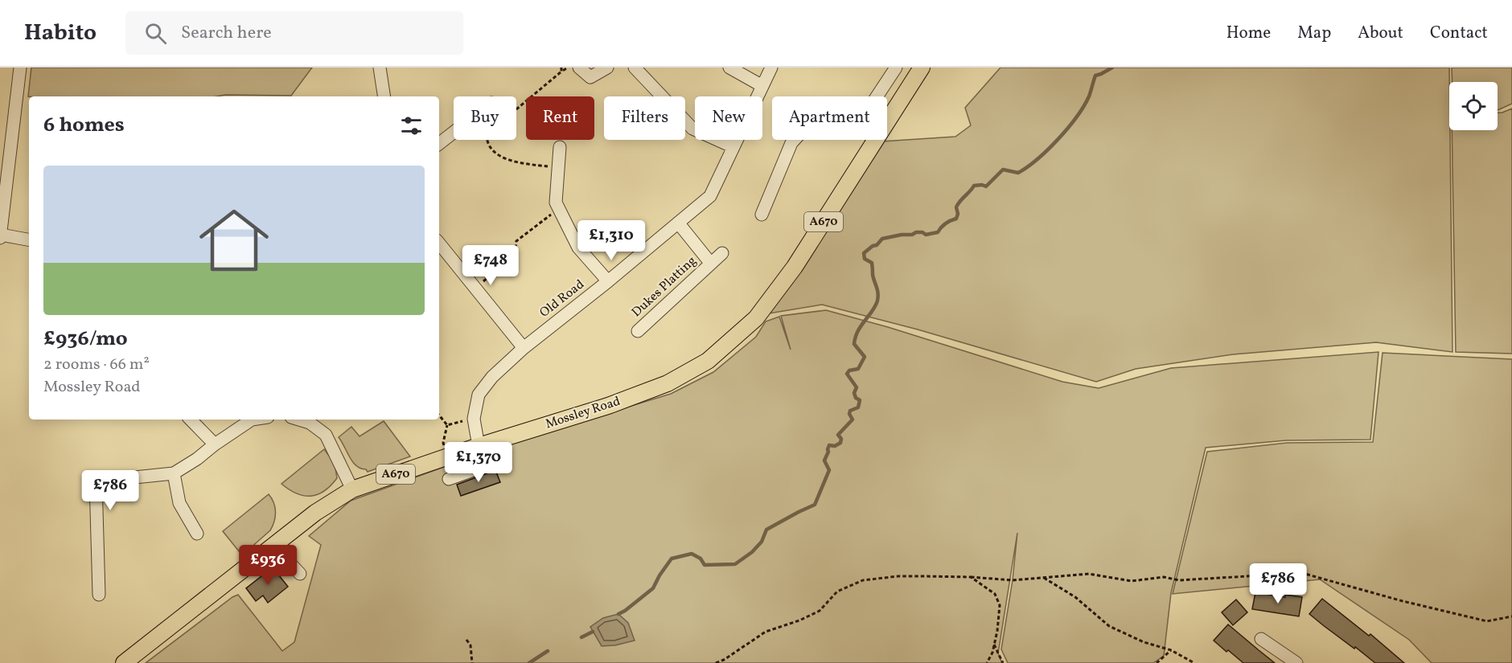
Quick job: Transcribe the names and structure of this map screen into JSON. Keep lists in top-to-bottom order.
{
  "streets": {
    "main road": ["A670", "Mossley Road"],
    "street": ["Dukes Platting", "Old Road"]
  },
  "crossings": [
    ["Dukes Platting", "Old Road"],
    ["Old Road", "Mossley Road"]
  ],
  "page": {
    "header": "Habito",
    "search": "Search here",
    "nav": [
      "Home",
      "Map",
      "About",
      "Contact"
    ],
    "chip": [
      "Buy",
      "Rent",
      "Filters",
      "New",
      "Apartment"
    ],
    "heading": "6 homes",
    "list": [
      {
        "name": "£936/mo",
        "note": "2 rooms · 66 m² · Mossley Road"
      }
    ],
    "price": [
      "£1,310",
      "£748",
      "£1,370",
      "£786",
      "£936",
      "£786"
    ]
  }
}
